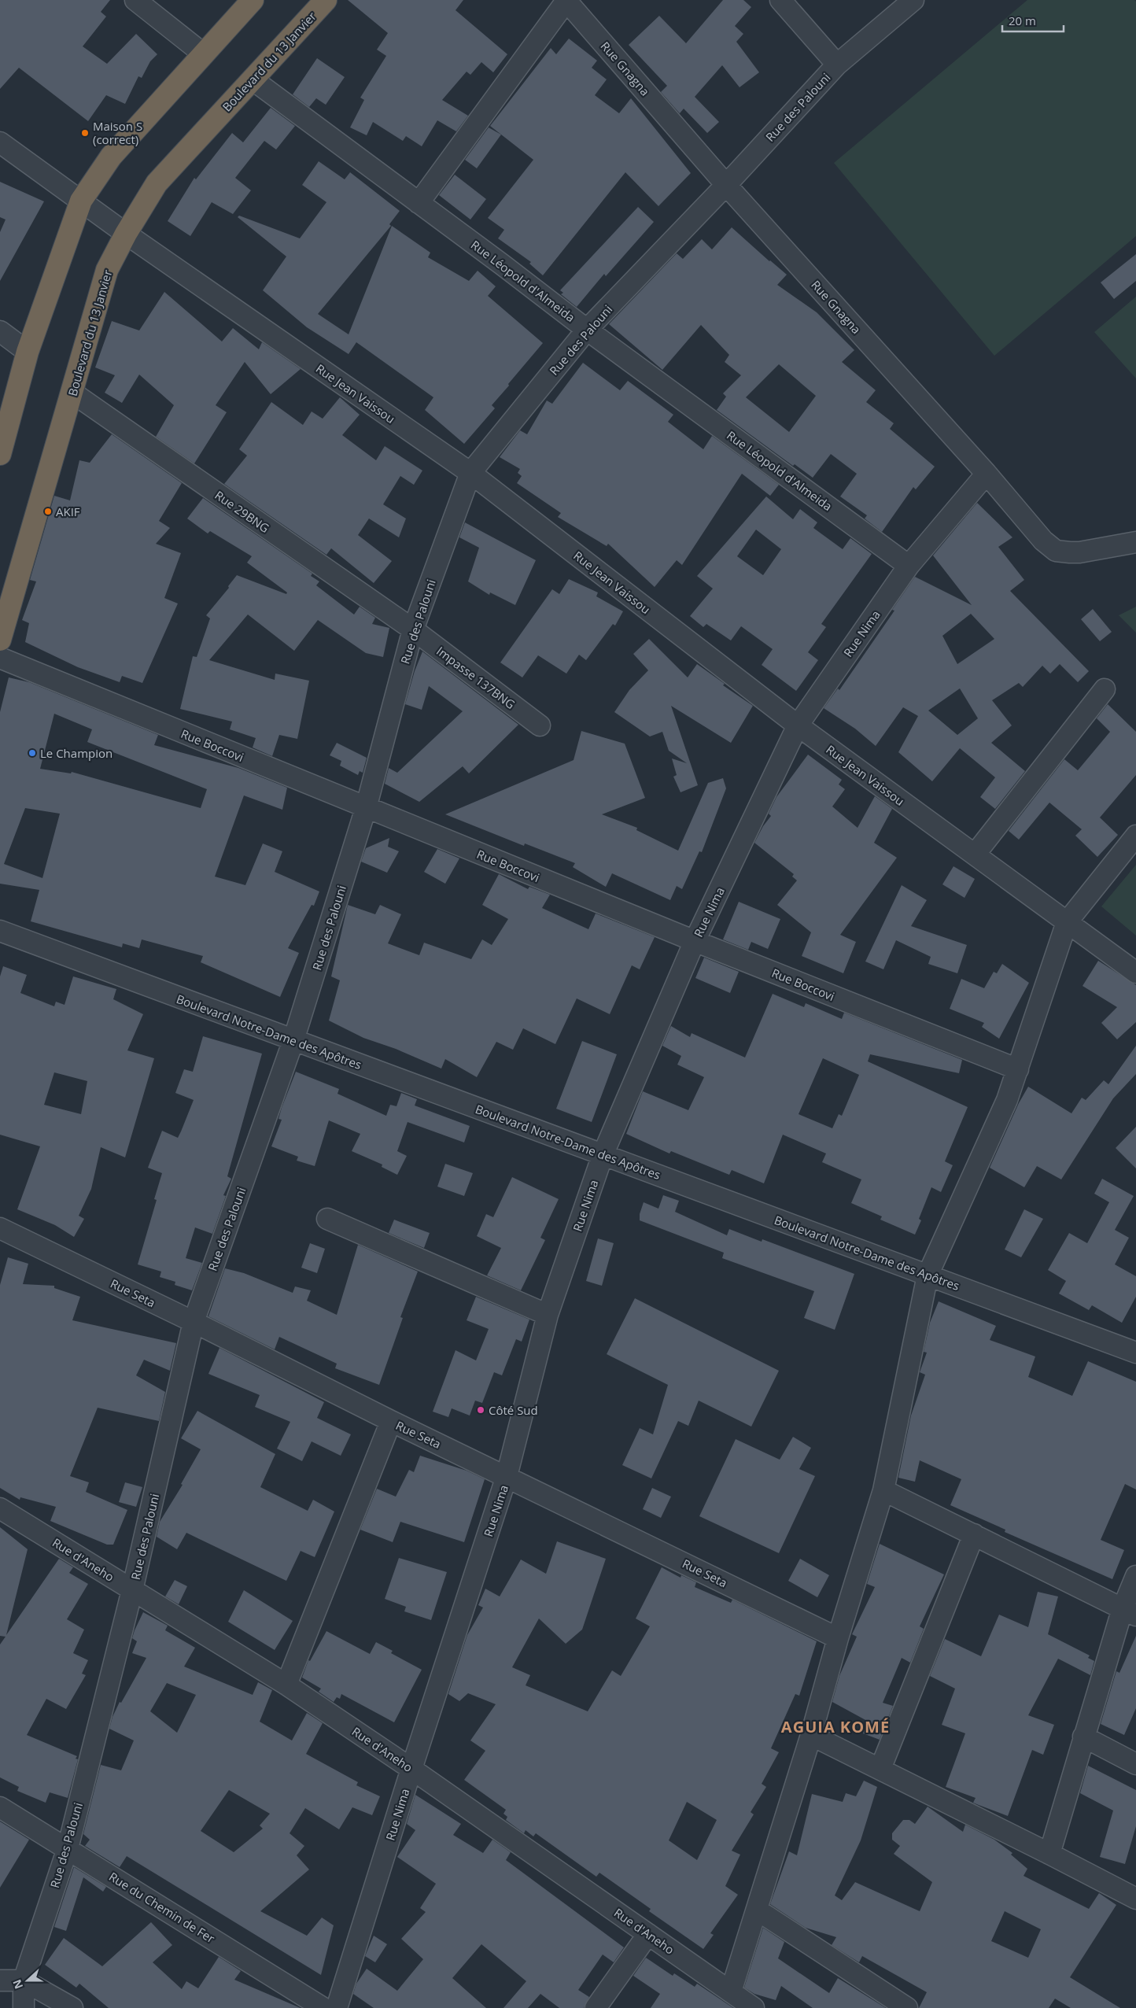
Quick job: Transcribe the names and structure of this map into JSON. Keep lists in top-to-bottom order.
{
  "streets": {
    "highway": ["Boulevard du 13 Janvier"],
    "street": [
      "Rue Gnagna",
      "Rue des Palouni",
      "Rue Léopold d'Almeida",
      "Rue Jean Vaissou",
      "Rue 29BNG",
      "Rue Nima",
      "Impasse 137BNG",
      "Rue Boccovi",
      "Boulevard Notre-Dame des Apôtres",
      "Rue Seta",
      "Rue d'Aneho",
      "Rue du Chemin de Fer"
    ]
  },
  "crossings": [
    ["Boulevard du 13 Janvier", "Rue Léopold d'Almeida"],
    ["Boulevard du 13 Janvier", "Rue Jean Vaissou"],
    ["Boulevard du 13 Janvier", "Rue 29BNG"],
    ["Rue Gnagna", "Rue des Palouni"],
    ["Rue Gnagna", "Rue Nima"],
    ["Rue des Palouni", "Rue Léopold d'Almeida"],
    ["Rue des Palouni", "Rue Jean Vaissou"],
    ["Rue des Palouni", "Rue 29BNG"],
    ["Rue des Palouni", "Impasse 137BNG"],
    ["Rue des Palouni", "Rue Boccovi"],
    ["Rue des Palouni", "Boulevard Notre-Dame des Apôtres"],
    ["Rue des Palouni", "Rue Seta"],
    ["Rue des Palouni", "Rue d'Aneho"],
    ["Rue des Palouni", "Rue du Chemin de Fer"],
    ["Rue Léopold d'Almeida", "Rue Nima"],
    ["Rue Jean Vaissou", "Rue Nima"],
    ["Rue 29BNG", "Impasse 137BNG"],
    ["Rue Nima", "Rue Boccovi"],
    ["Rue Nima", "Boulevard Notre-Dame des Apôtres"],
    ["Rue Nima", "Rue Seta"],
    ["Rue Nima", "Rue d'Aneho"]
  ],
  "districts": ["AGUIA KOMÉ"],
  "places": [
    "Maison S (correct)",
    "AKIF",
    "Le Champion",
    "Côté Sud"
  ],
  "scale_bar": "20 m",
  "north": "left"
}
